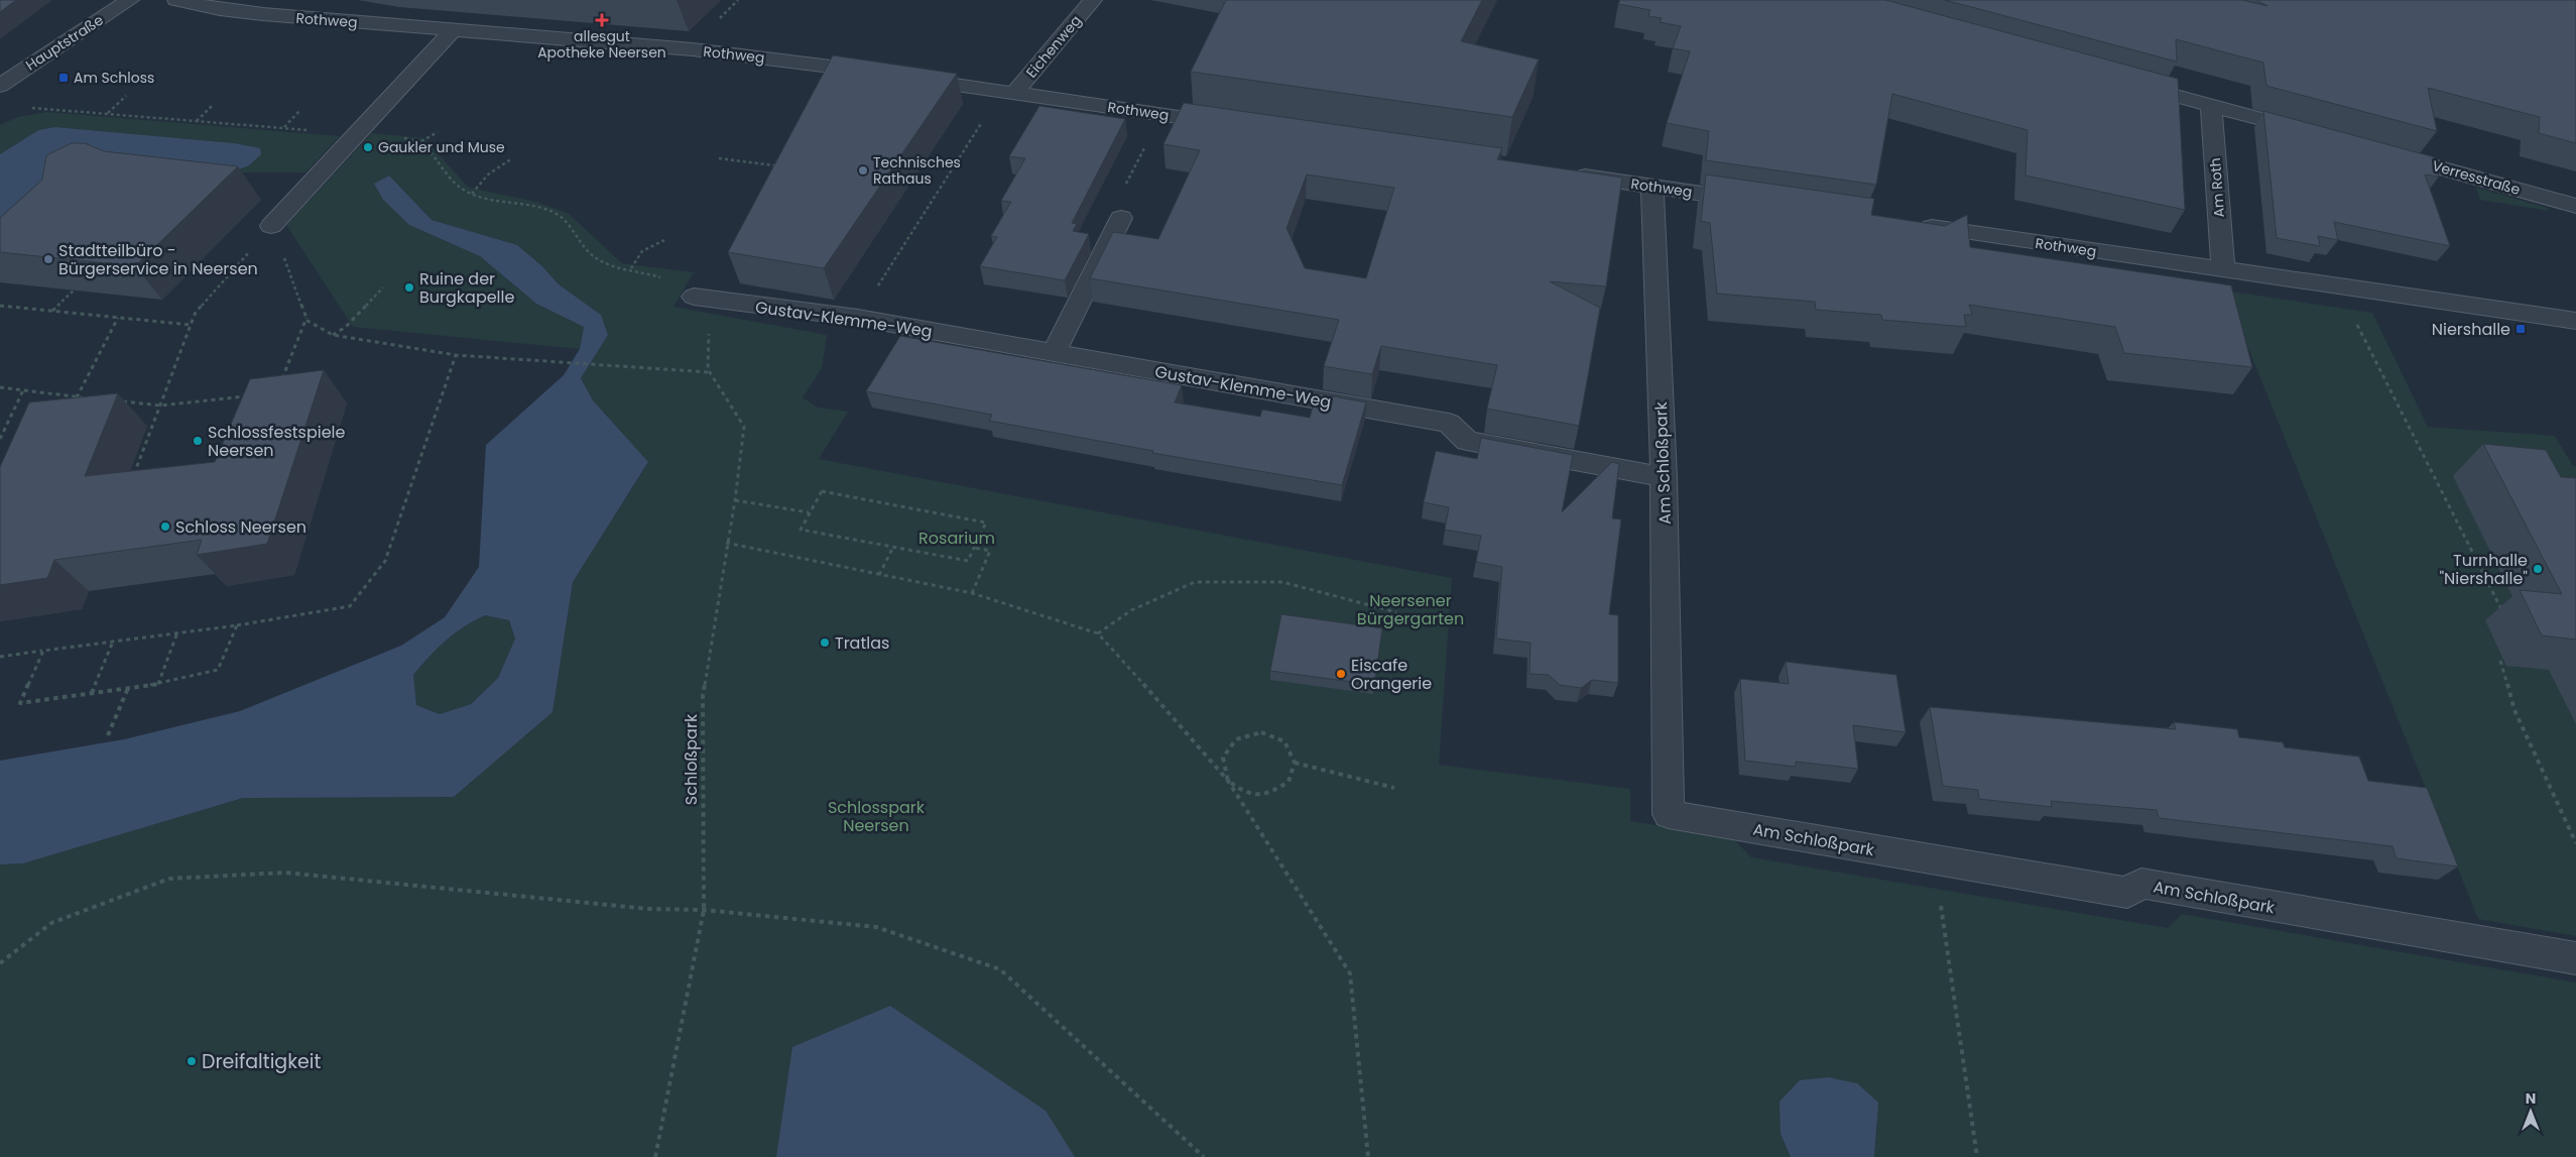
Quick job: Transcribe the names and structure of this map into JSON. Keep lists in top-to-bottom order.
{
  "streets": {
    "street": [
      "Rothweg",
      "Hauptstraße",
      "Eichenweg",
      "Verresstraße",
      "Am Roth",
      "Gustav-Klemme-Weg",
      "Am Schloßpark"
    ],
    "path": ["Schloßpark"]
  },
  "crossings": [
    ["Rothweg", "Eichenweg"],
    ["Rothweg", "Am Roth"],
    ["Rothweg", "Am Schloßpark"],
    ["Gustav-Klemme-Weg", "Am Schloßpark"]
  ],
  "parks": ["Rosarium", "Neersener Bürgergarten", "Schlosspark Neersen"],
  "places": {
    "health": ["allesgut Apotheke Neersen"],
    "transit": ["Am Schloss", "Niershalle"],
    "other": [
      "Gaukler und Muse",
      "Technisches Rathaus",
      "Stadtteilbüro - Bürgerservice in Neersen",
      "Ruine der Burgkapelle",
      "Schlossfestspiele Neersen",
      "Schloss Neersen",
      "Turnhalle \"Niershalle\"",
      "Tratlas",
      "Eiscafe Orangerie",
      "Dreifaltigkeit"
    ]
  },
  "north": "top"
}
